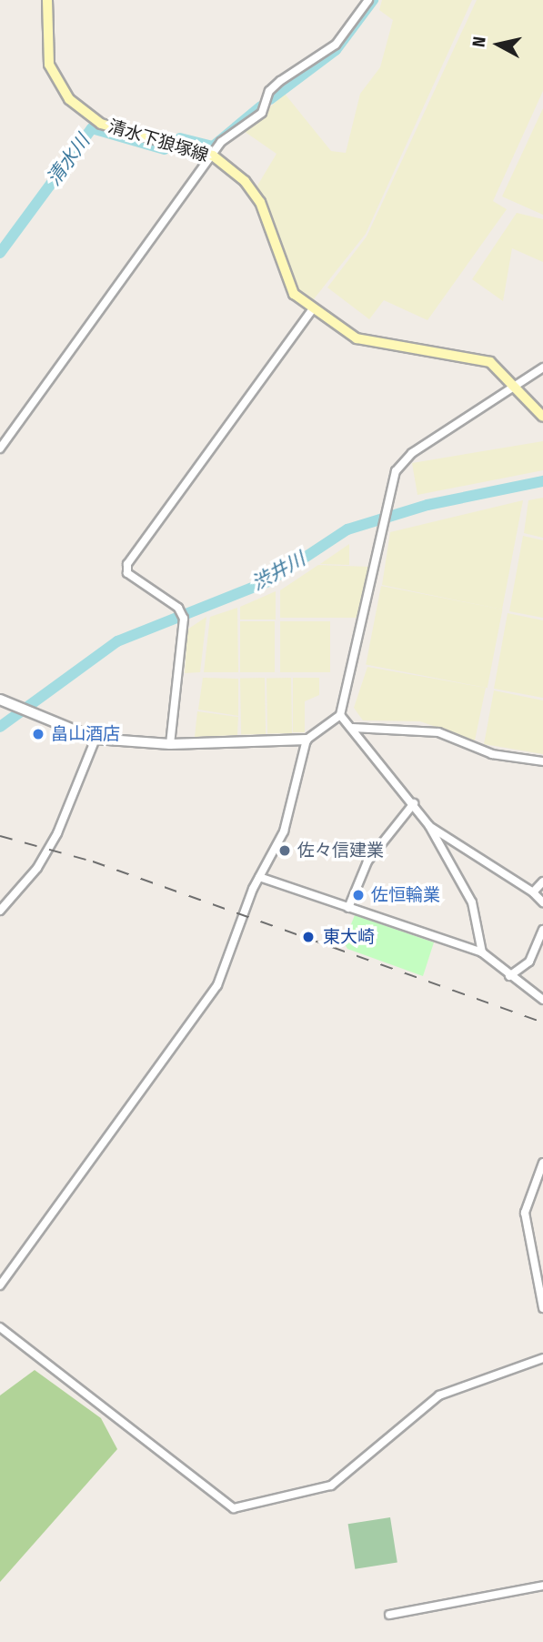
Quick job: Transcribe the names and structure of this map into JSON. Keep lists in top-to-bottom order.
{
  "streets": {
    "main road": ["清水下狼塚線"]
  },
  "water": ["清水川", "渋井川"],
  "places": [
    "畠山酒店",
    "佐々信建業",
    "佐恒輪業",
    "東大崎"
  ],
  "north": "left"
}
